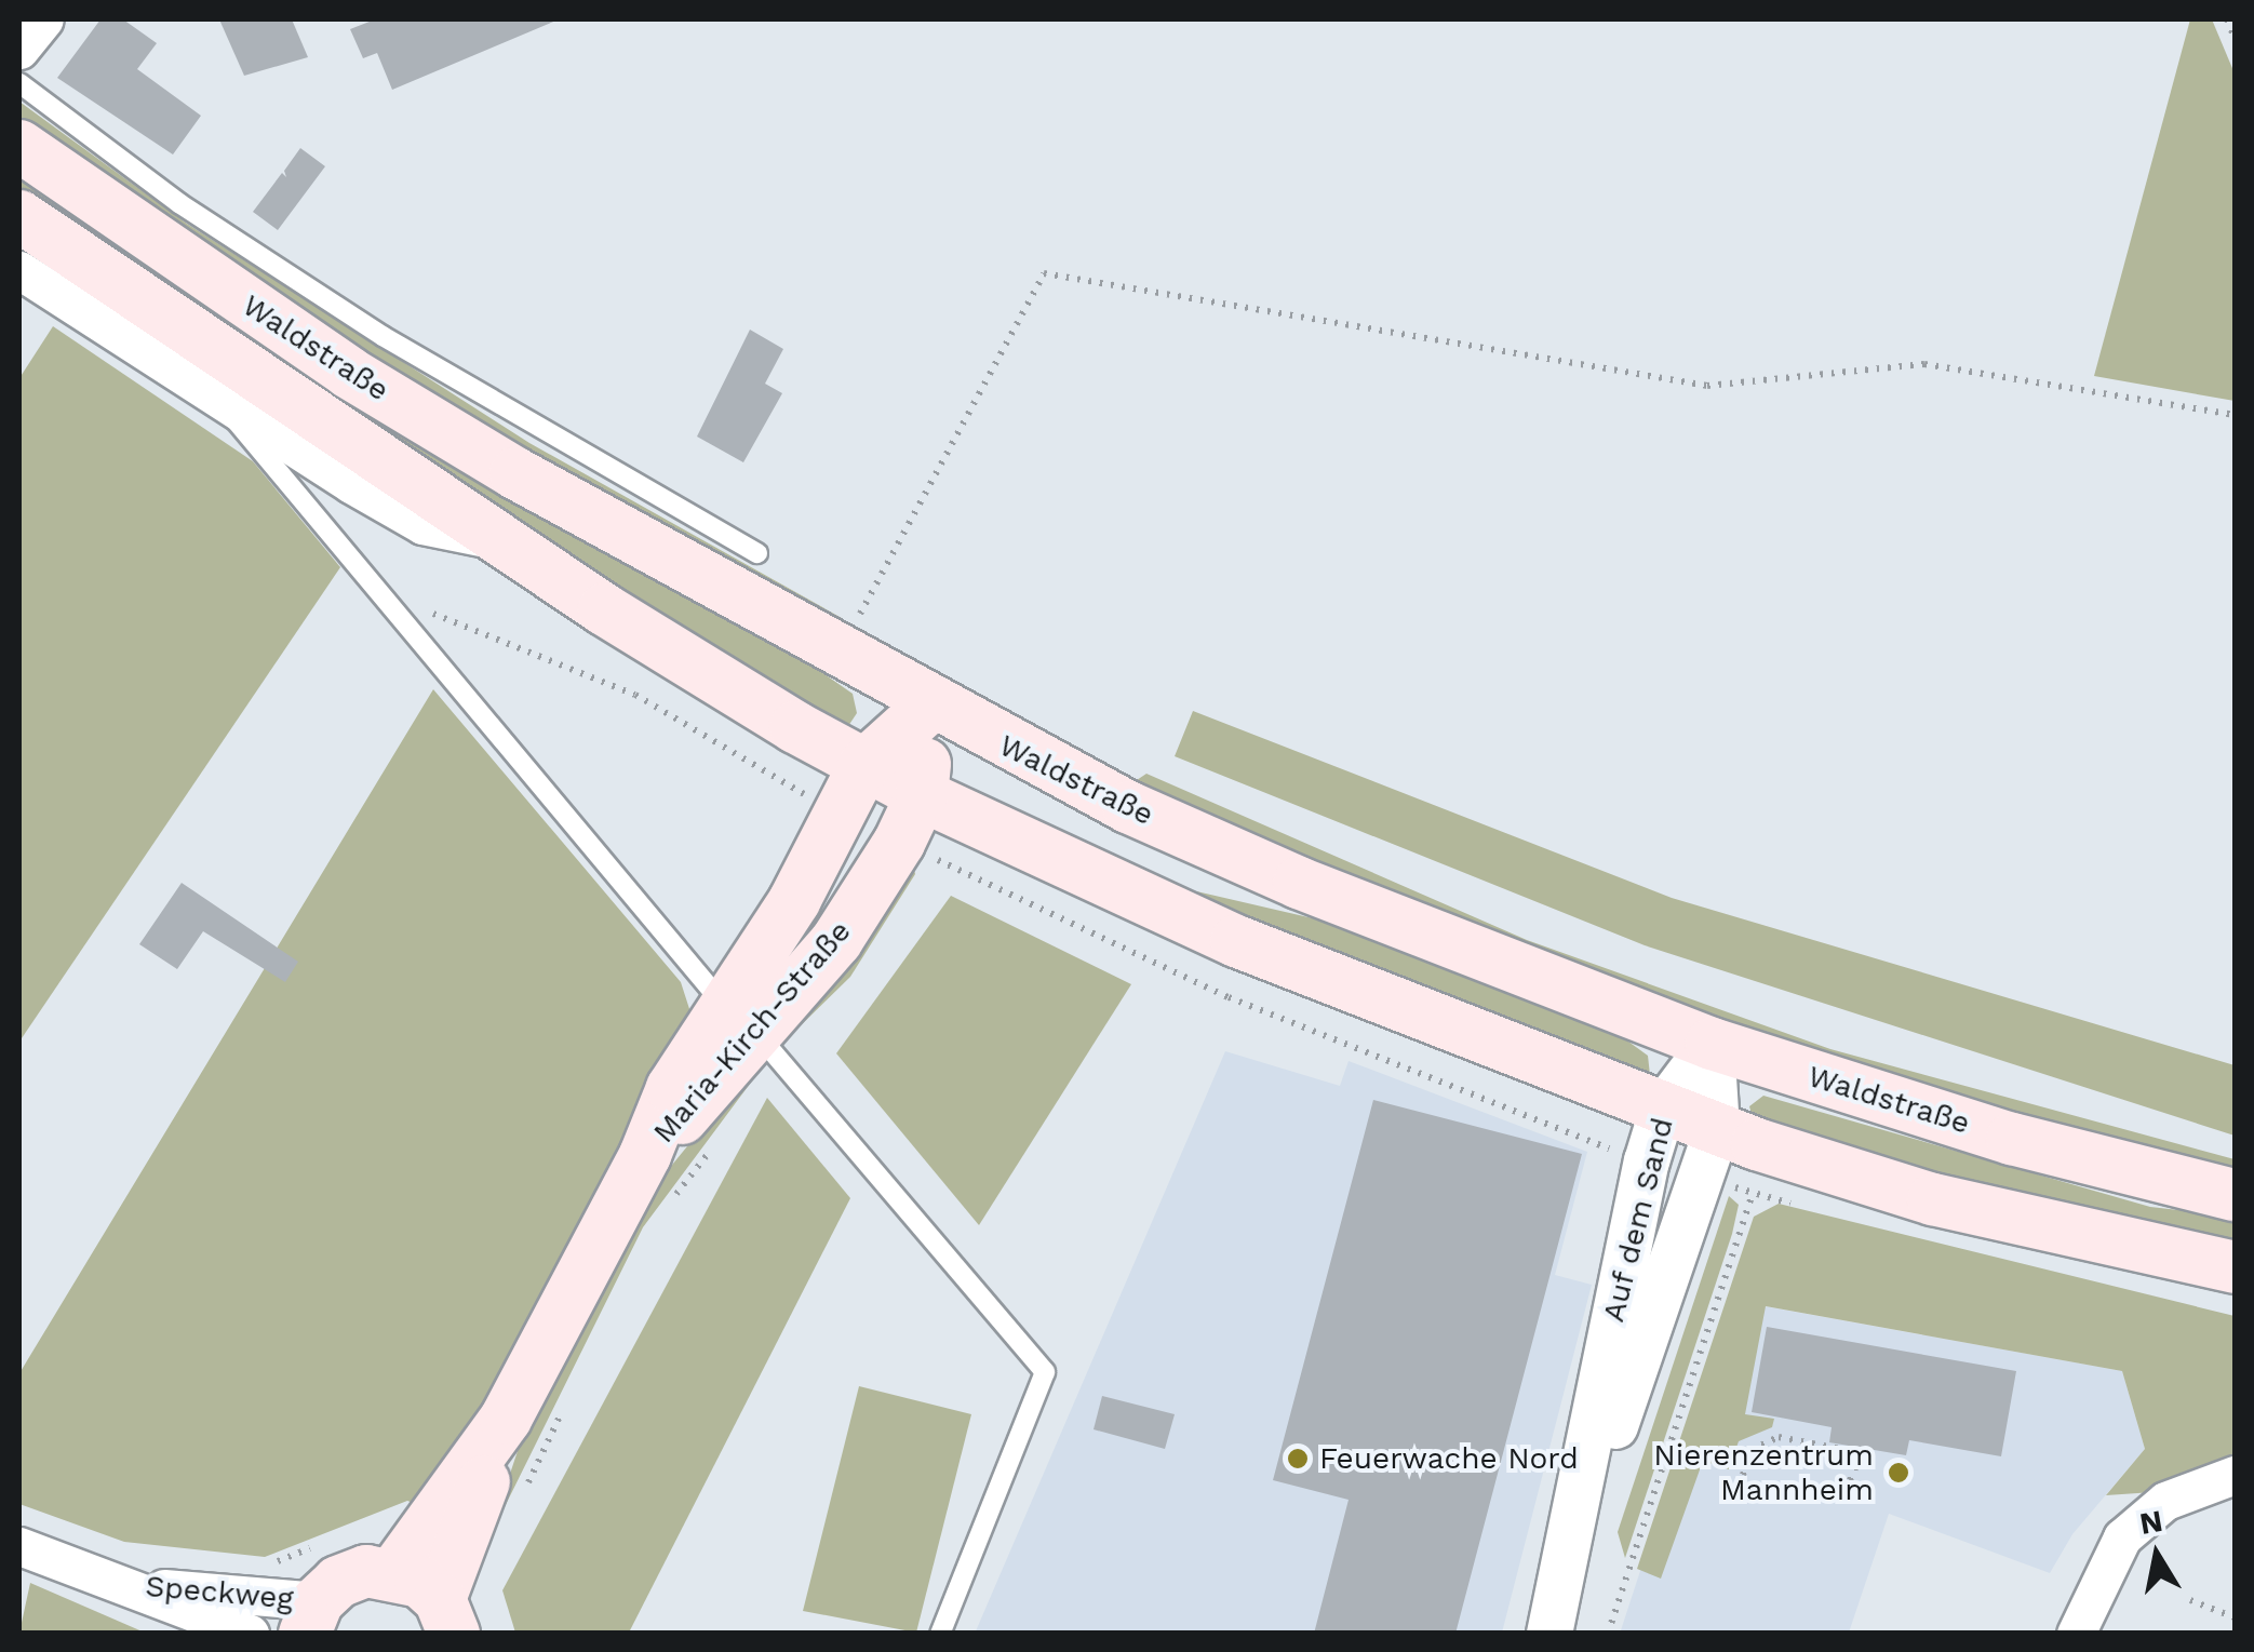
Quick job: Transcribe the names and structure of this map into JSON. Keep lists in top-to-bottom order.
{
  "streets": {
    "main road": ["Waldstraße", "Maria-Kirch-Straße"],
    "street": ["Auf dem Sand", "Speckweg"]
  },
  "crossings": [
    ["Waldstraße", "Maria-Kirch-Straße"],
    ["Waldstraße", "Auf dem Sand"]
  ],
  "places": ["Feuerwache Nord", "Nierenzentrum Mannheim"],
  "north": "top"
}
